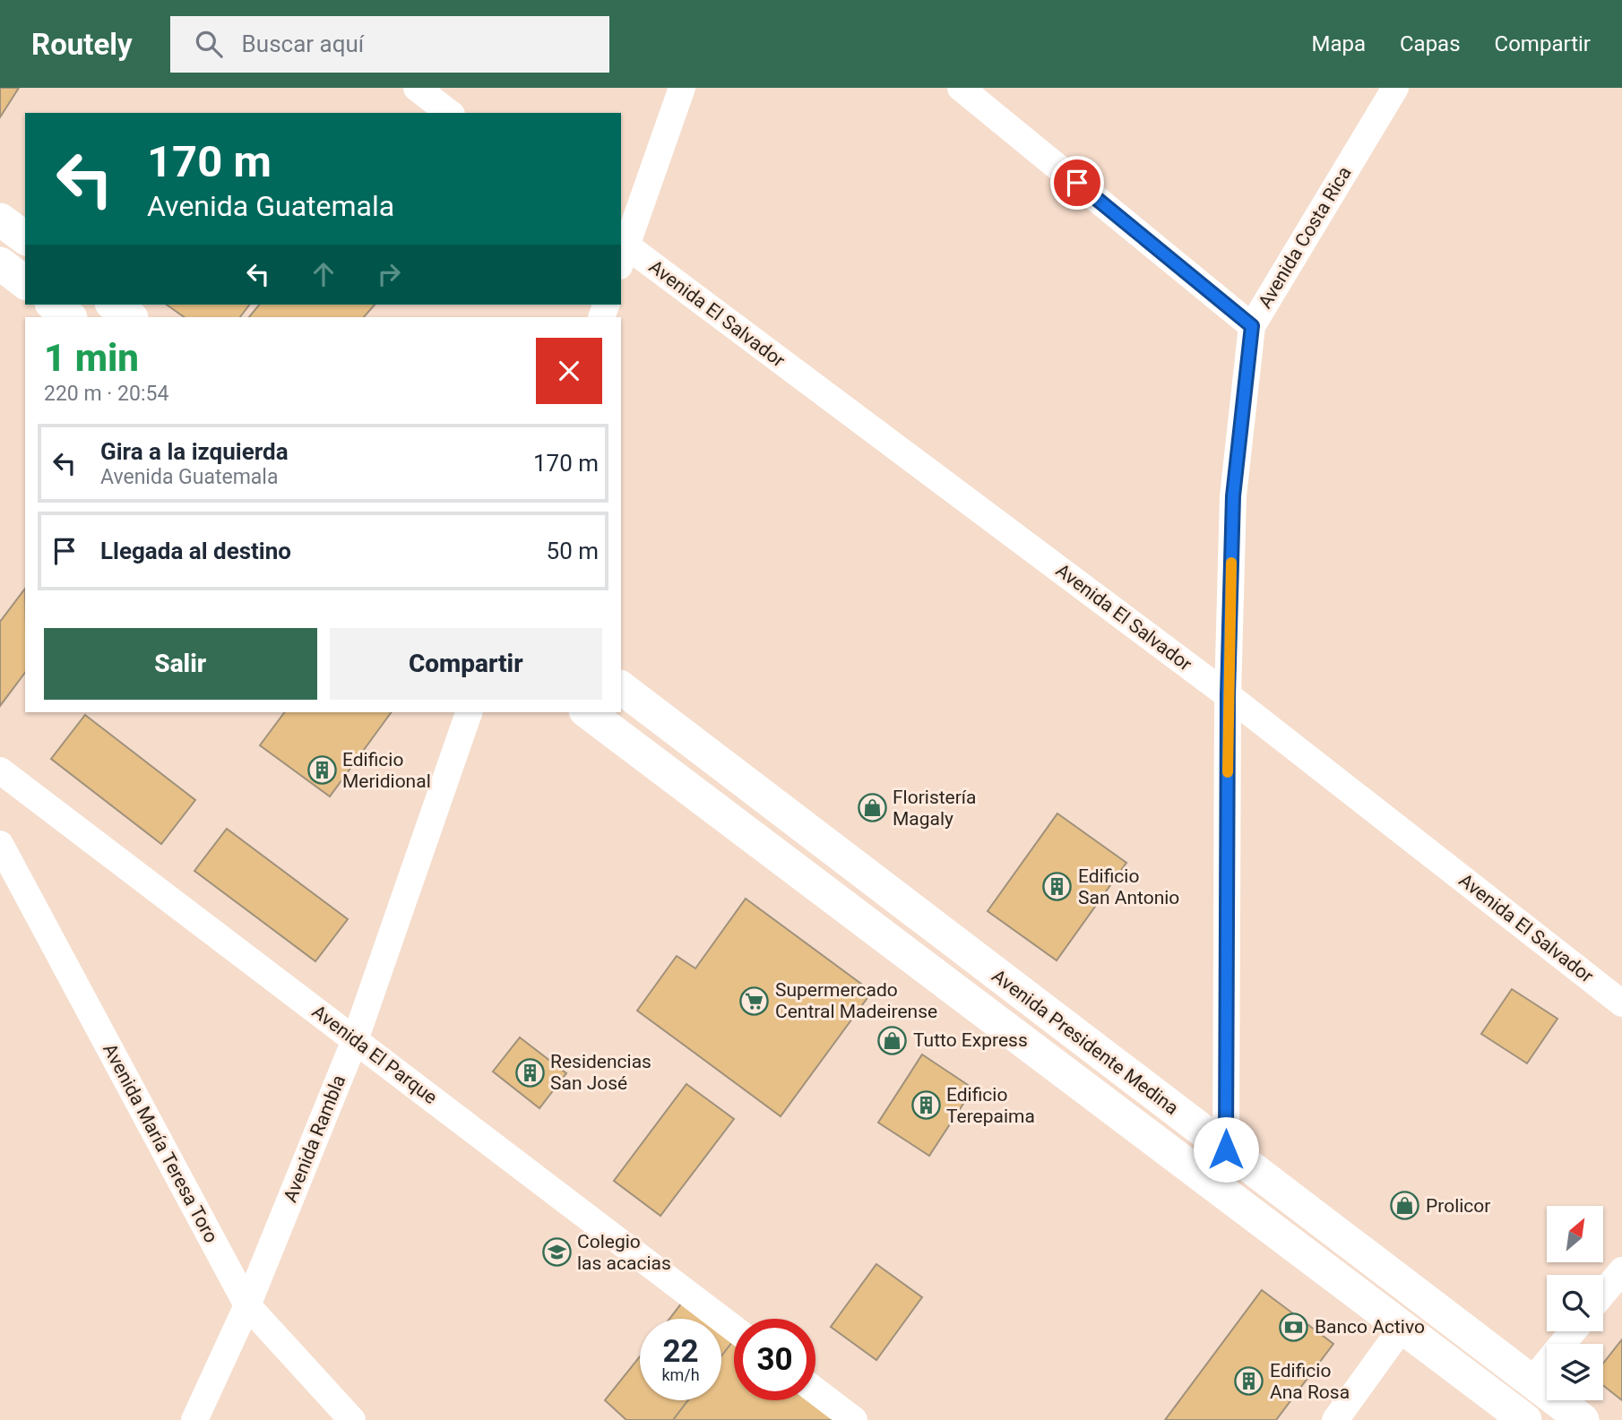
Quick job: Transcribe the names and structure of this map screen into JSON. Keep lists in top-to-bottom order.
{
  "streets": {
    "street": [
      "Avenida Costa Rica",
      "Avenida El Salvador",
      "Avenida Presidente Medina",
      "Avenida El Parque",
      "Avenida Rambla",
      "Avenida María Teresa Toro"
    ]
  },
  "crossings": [
    ["Avenida Costa Rica", "Avenida El Salvador"],
    ["Avenida Costa Rica", "Avenida Presidente Medina"],
    ["Avenida El Parque", "Avenida Rambla"],
    ["Avenida Rambla", "Avenida María Teresa Toro"]
  ],
  "places": {
    "building": [
      "Edificio Meridional",
      "Edificio San Antonio",
      "Residencias San José",
      "Edificio Terepaima",
      "Edificio Ana Rosa"
    ],
    "shop": ["Floristería Magaly", "Tutto Express", "Prolicor"],
    "supermarket": ["Supermercado Central Madeirense"],
    "school or university": ["Colegio las acacias"],
    "bank": ["Banco Activo"]
  },
  "north": "top right",
  "page": {
    "header": "Routely",
    "search": "Buscar aquí",
    "nav": ["Mapa", "Capas", "Compartir"],
    "turn": ["170 m", "Avenida Guatemala"],
    "heading": ["1 min", "220 m · 20:54"],
    "list": [
      {
        "name": "Gira a la izquierda",
        "note": "Avenida Guatemala",
        "value": "170 m"
      },
      {
        "name": "Llegada al destino",
        "value": "50 m"
      }
    ],
    "buttons": ["Salir", "Compartir"],
    "speed": "22 km/h",
    "limit": "30"
  }
}
